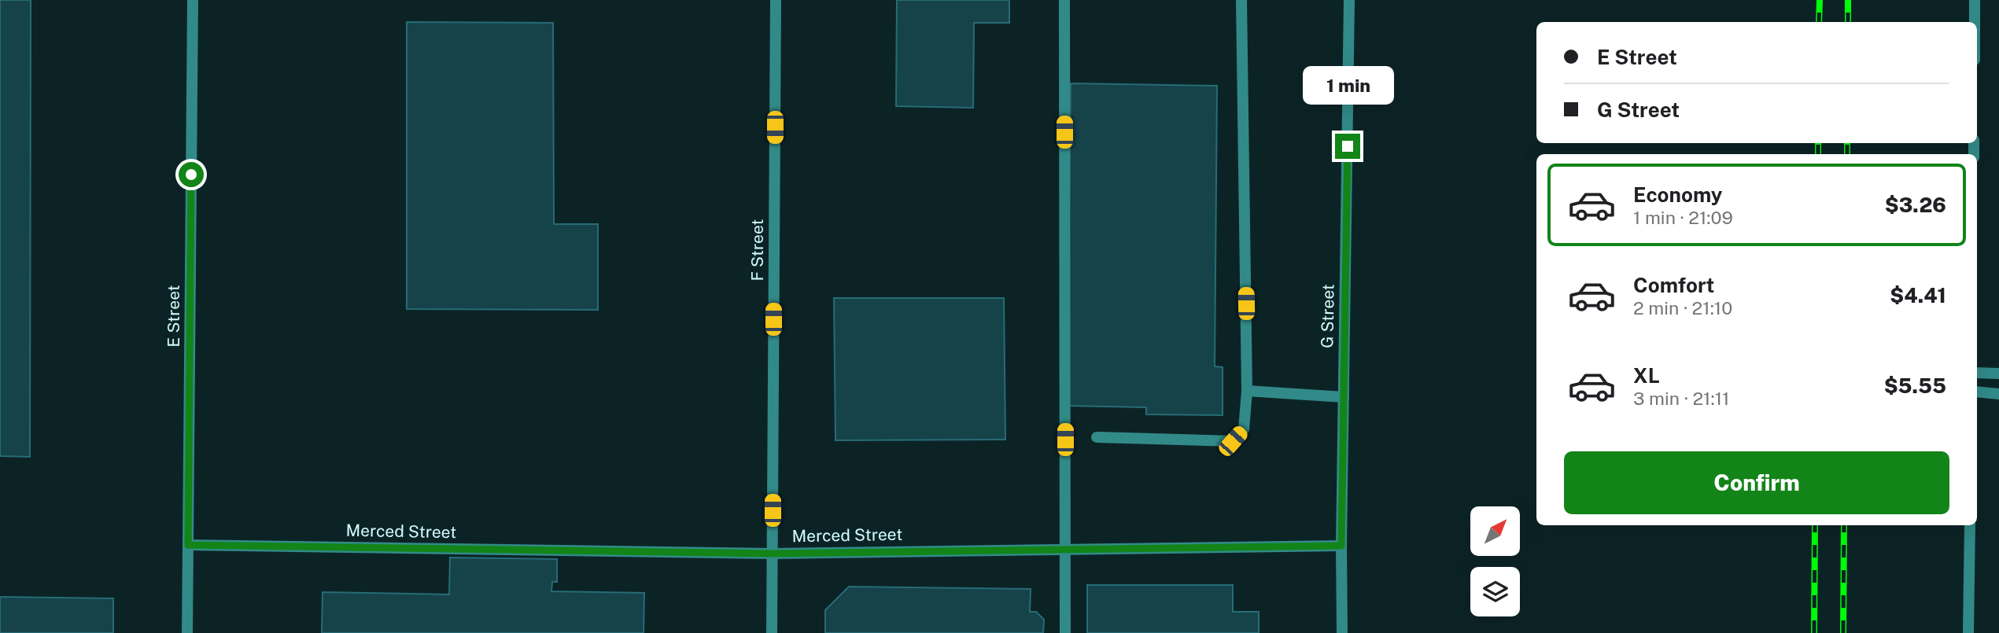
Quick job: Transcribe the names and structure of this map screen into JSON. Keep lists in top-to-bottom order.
{
  "streets": {
    "street": [
      "F Street",
      "E Street",
      "G Street",
      "Merced Street"
    ]
  },
  "crossings": [
    ["F Street", "Merced Street"],
    ["E Street", "Merced Street"],
    ["G Street", "Merced Street"]
  ],
  "north": "top right",
  "page": {
    "banner": ["E Street", "G Street"],
    "bubble": "1 min",
    "list": [
      {
        "name": "Economy",
        "note": "1 min · 21:09",
        "value": "$3.26"
      },
      {
        "name": "Comfort",
        "note": "2 min · 21:10",
        "value": "$4.41"
      },
      {
        "name": "XL",
        "note": "3 min · 21:11",
        "value": "$5.55"
      }
    ],
    "buttons": "Confirm"
  }
}
